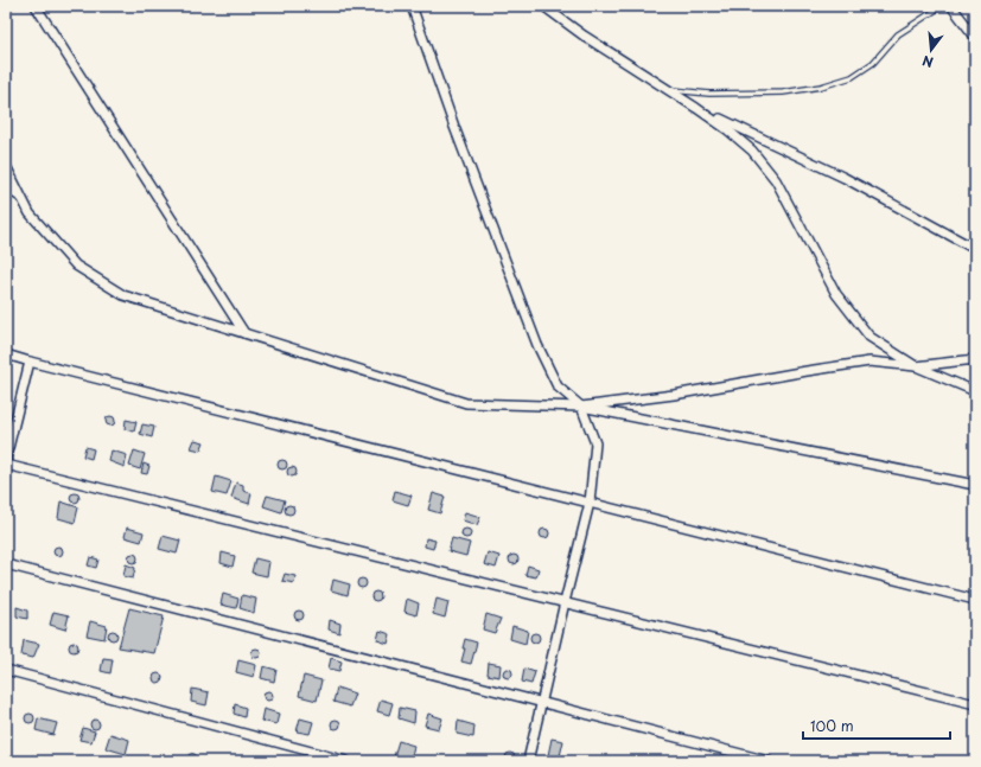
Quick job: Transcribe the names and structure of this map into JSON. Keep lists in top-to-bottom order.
{
  "scale_bar": "100 m",
  "north": "bottom"
}
